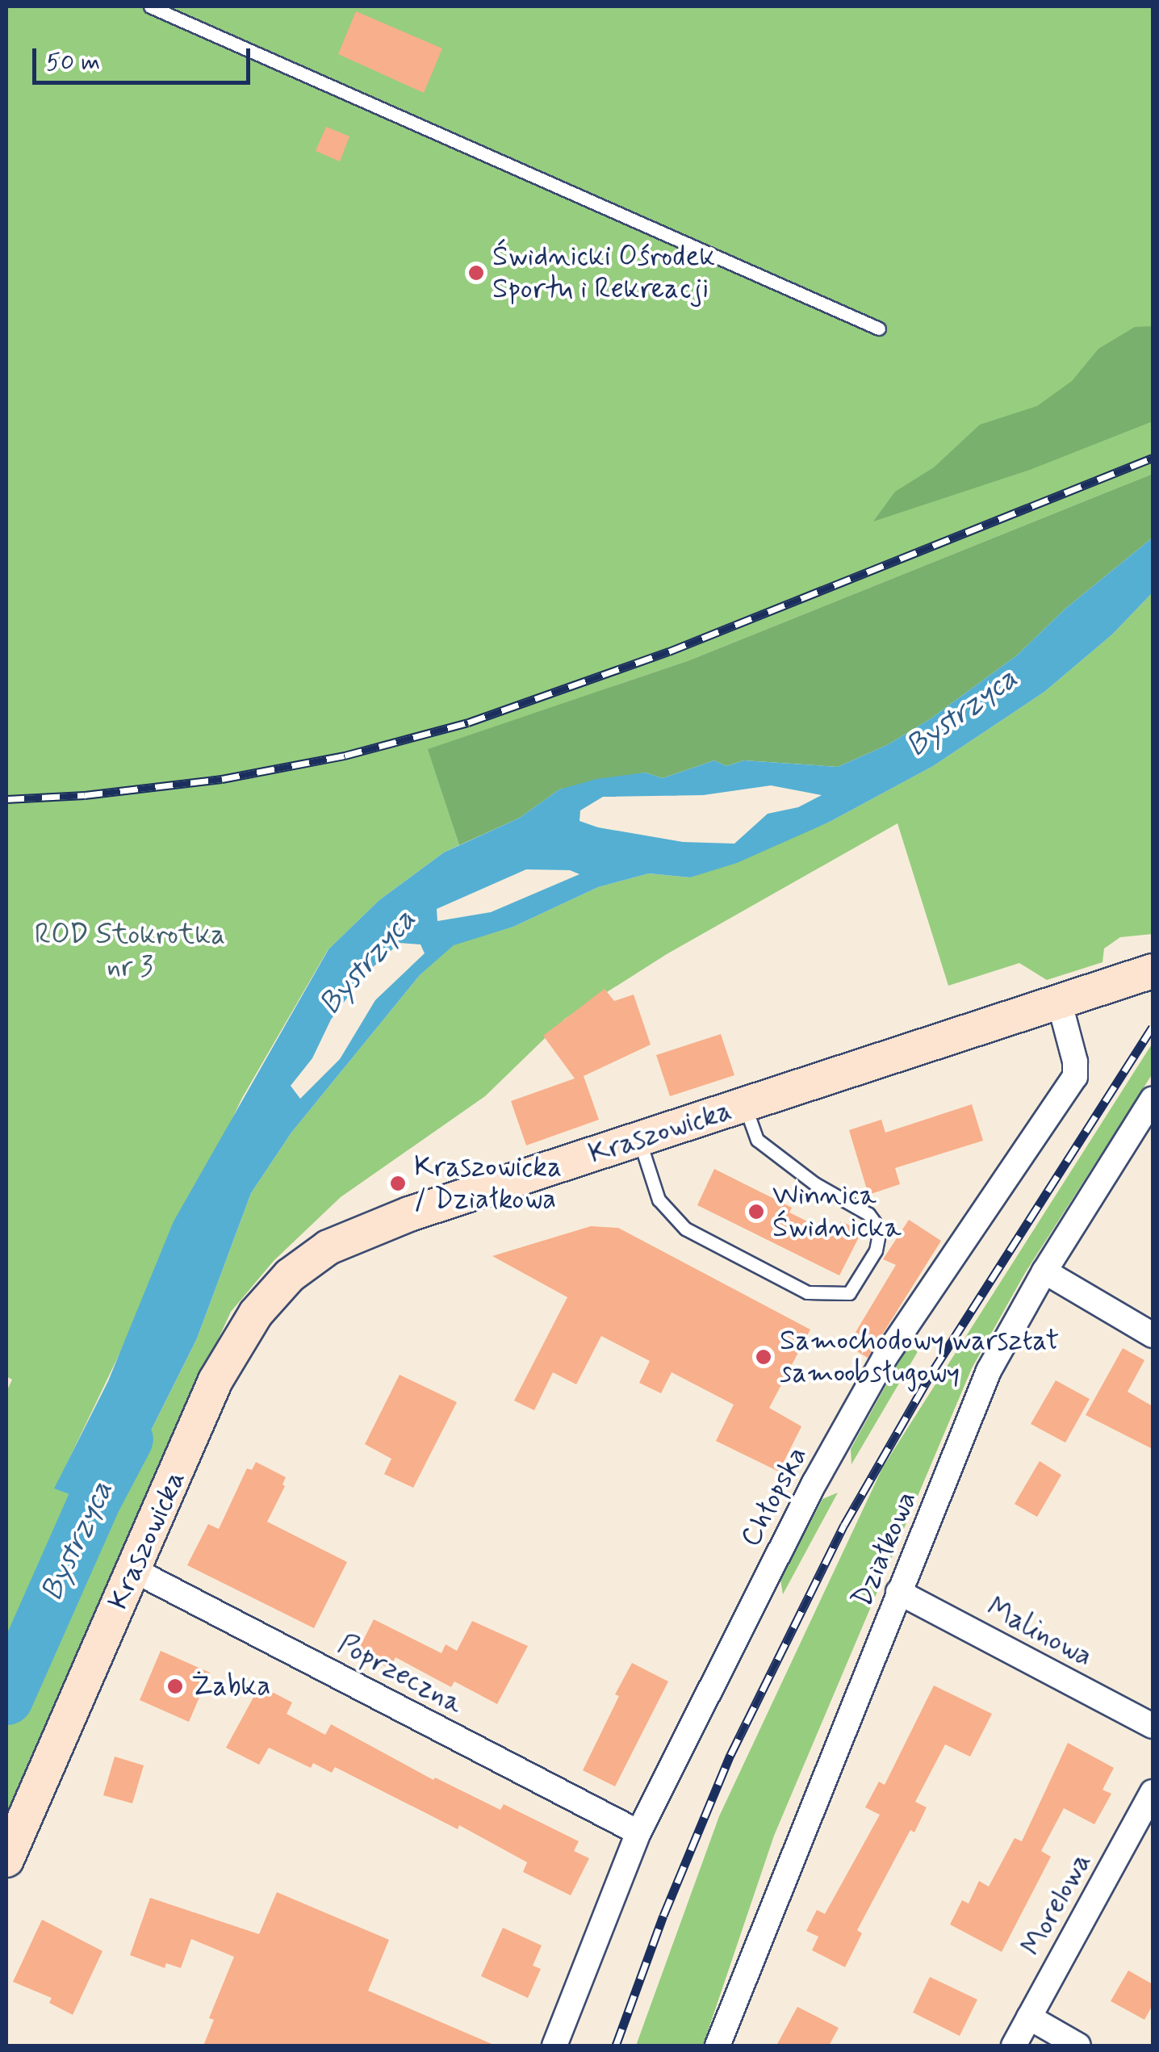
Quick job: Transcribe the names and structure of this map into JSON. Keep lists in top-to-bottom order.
{
  "streets": {
    "street": [
      "Kraszowicka",
      "Chłopska",
      "Działkowa",
      "Malinowa",
      "Poprzeczna",
      "Morelowa"
    ]
  },
  "crossings": [
    ["Kraszowicka", "Chłopska"],
    ["Kraszowicka", "Poprzeczna"],
    ["Chłopska", "Poprzeczna"],
    ["Działkowa", "Malinowa"]
  ],
  "water": ["Bystrzyca"],
  "parks": ["ROD Stokrotka nr 3"],
  "places": [
    "Świdnicki Ośrodek Sportu i Rekreacji",
    "Kraszowicka / Działkowa",
    "Winnica Świdnicka",
    "Samochodowy warsztat samoobsługowy",
    "Żabka"
  ],
  "scale_bar": "50 m"
}
